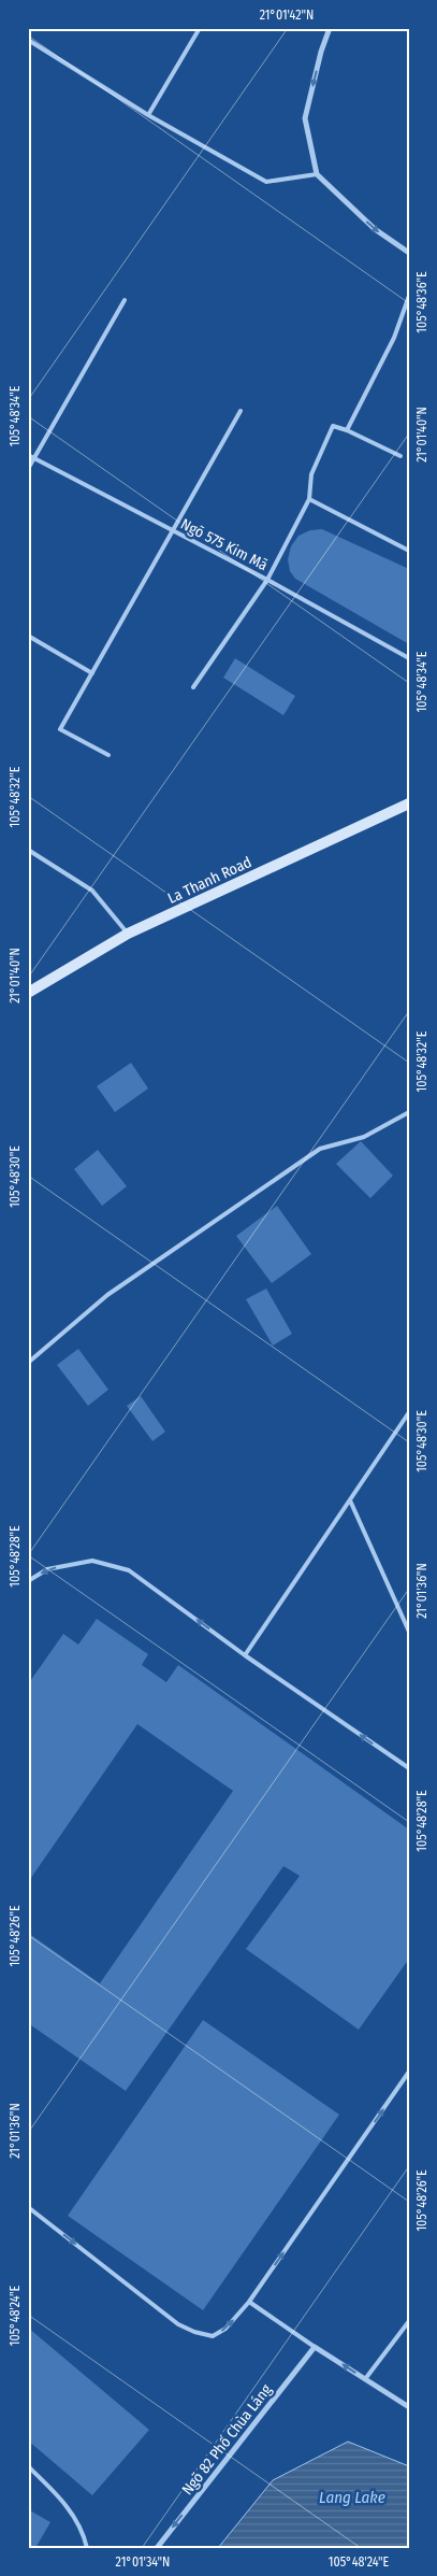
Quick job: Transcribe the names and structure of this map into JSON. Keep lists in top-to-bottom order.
{
  "streets": {
    "main road": ["La Thanh Road"],
    "street": ["Ngõ 82 Phố Chùa Láng"],
    "lane": ["Ngõ 575 Kim Mã"]
  },
  "one_way": ["Ngõ 82 Phố Chùa Láng"],
  "water": ["Lang Lake"],
  "coordinates": [
    "21°01'42\"N",
    "105°48'36\"E",
    "105°48'34\"E",
    "21°01'40\"N",
    "105°48'32\"E",
    "105°48'30\"E",
    "105°48'28\"E",
    "21°01'36\"N",
    "105°48'26\"E",
    "105°48'24\"E",
    "21°01'34\"N"
  ]
}
